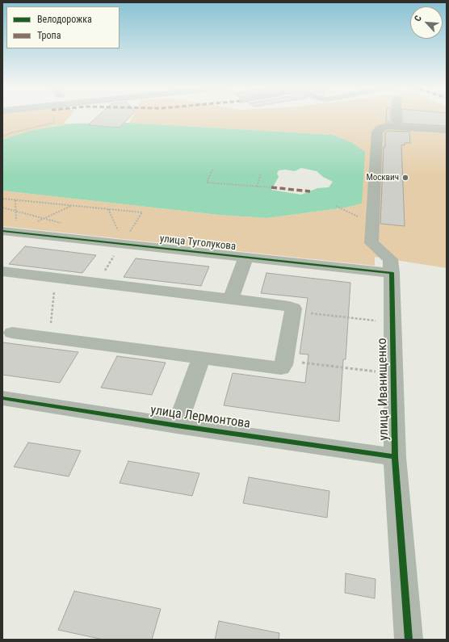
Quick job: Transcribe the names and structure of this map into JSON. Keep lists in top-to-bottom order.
{
  "streets": {
    "street": ["улица Туголукова", "улица Иванищенко", "улица Лермонтова"]
  },
  "crossings": [
    ["улица Туголукова", "улица Иванищенко"],
    ["улица Иванищенко", "улица Лермонтова"]
  ],
  "places": ["Москвич"],
  "legend": ["Велодорожка", "Тропа"],
  "north": "top left"
}
